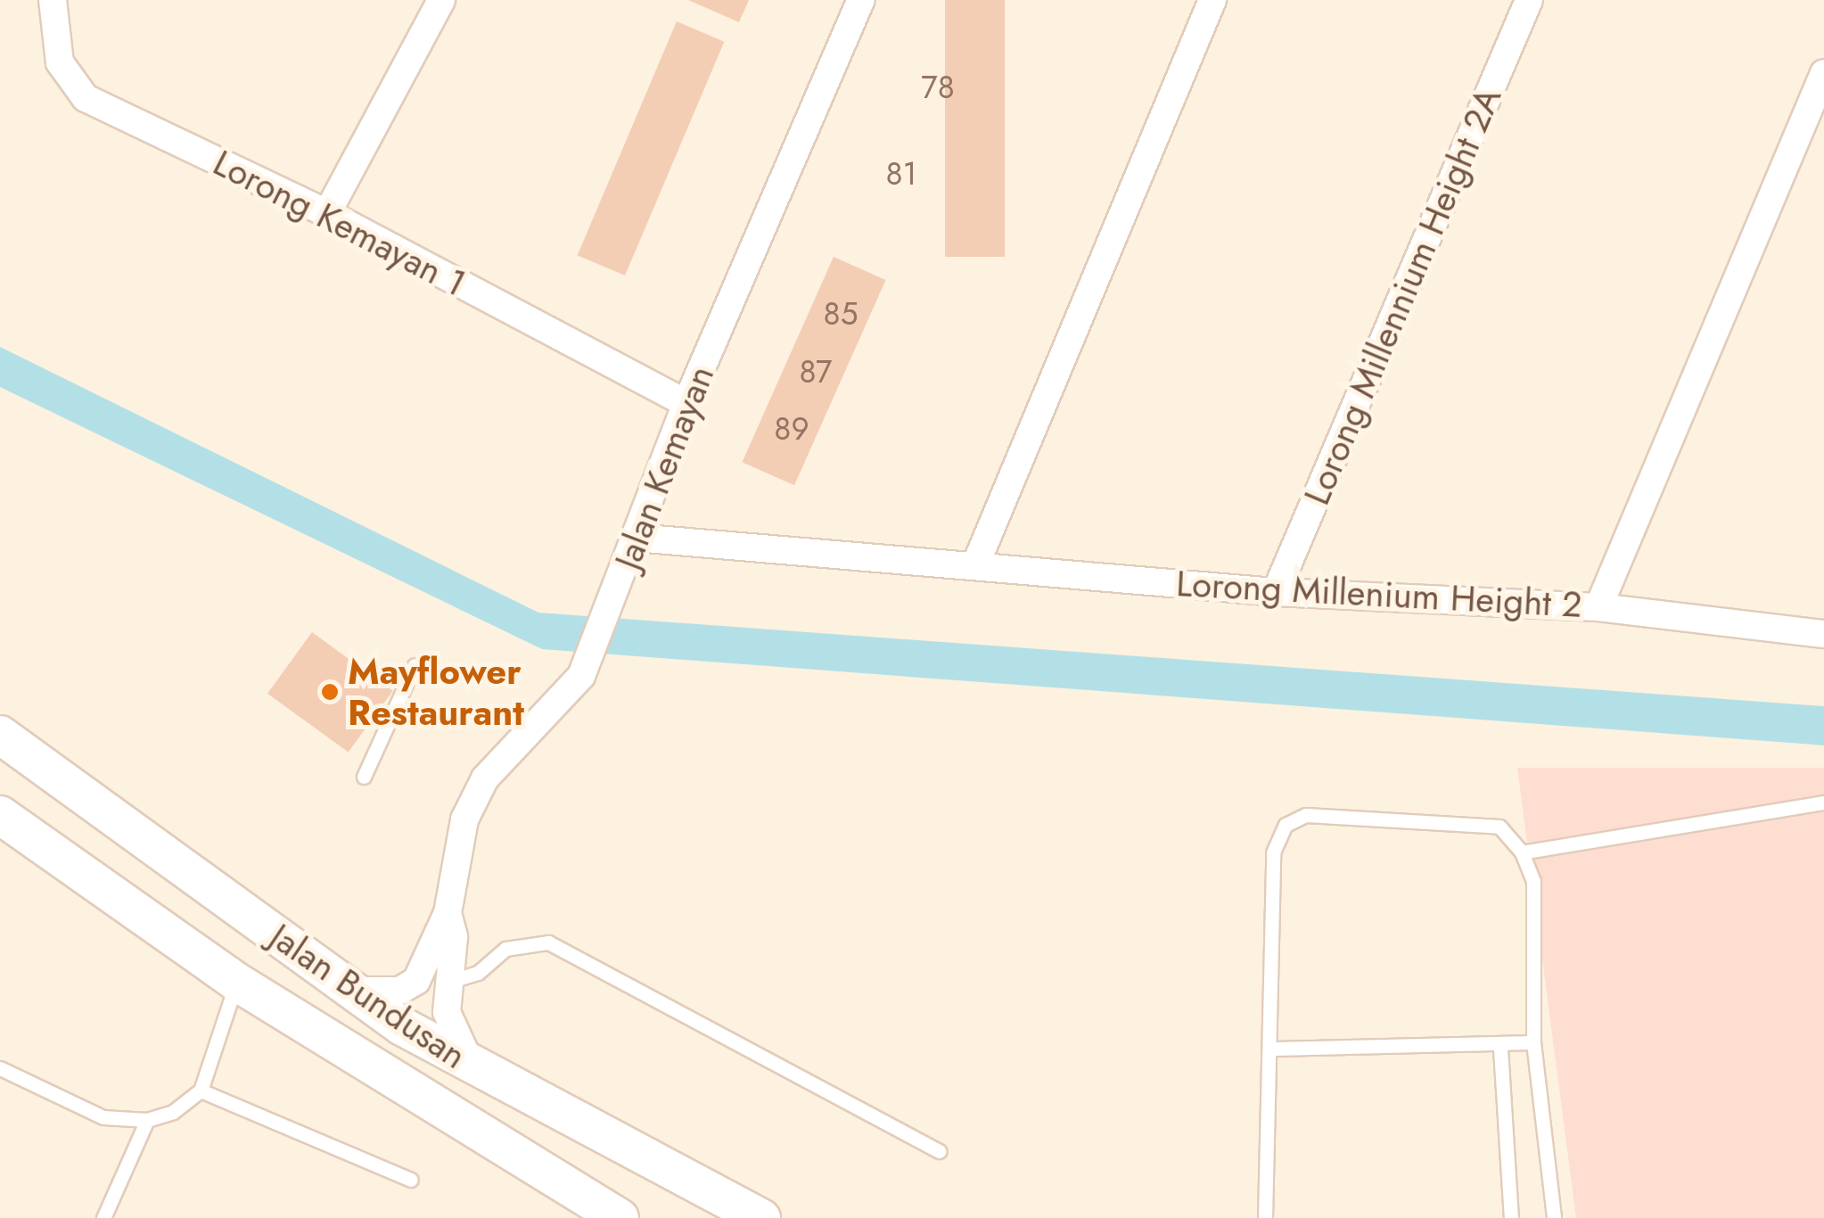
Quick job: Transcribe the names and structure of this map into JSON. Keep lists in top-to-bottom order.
{
  "streets": {
    "main road": ["Jalan Bundusan"],
    "street": [
      "Lorong Kemayan 1",
      "Lorong Millennium Height 2A",
      "Jalan Kemayan",
      "Lorong Millenium Height 2"
    ]
  },
  "crossings": [
    ["Lorong Kemayan 1", "Jalan Kemayan"],
    ["Lorong Millennium Height 2A", "Lorong Millenium Height 2"],
    ["Jalan Kemayan", "Lorong Millenium Height 2"]
  ],
  "places": ["Mayflower Restaurant"],
  "house_numbers": [
    "78",
    "81",
    "85",
    "87",
    "89"
  ]
}
